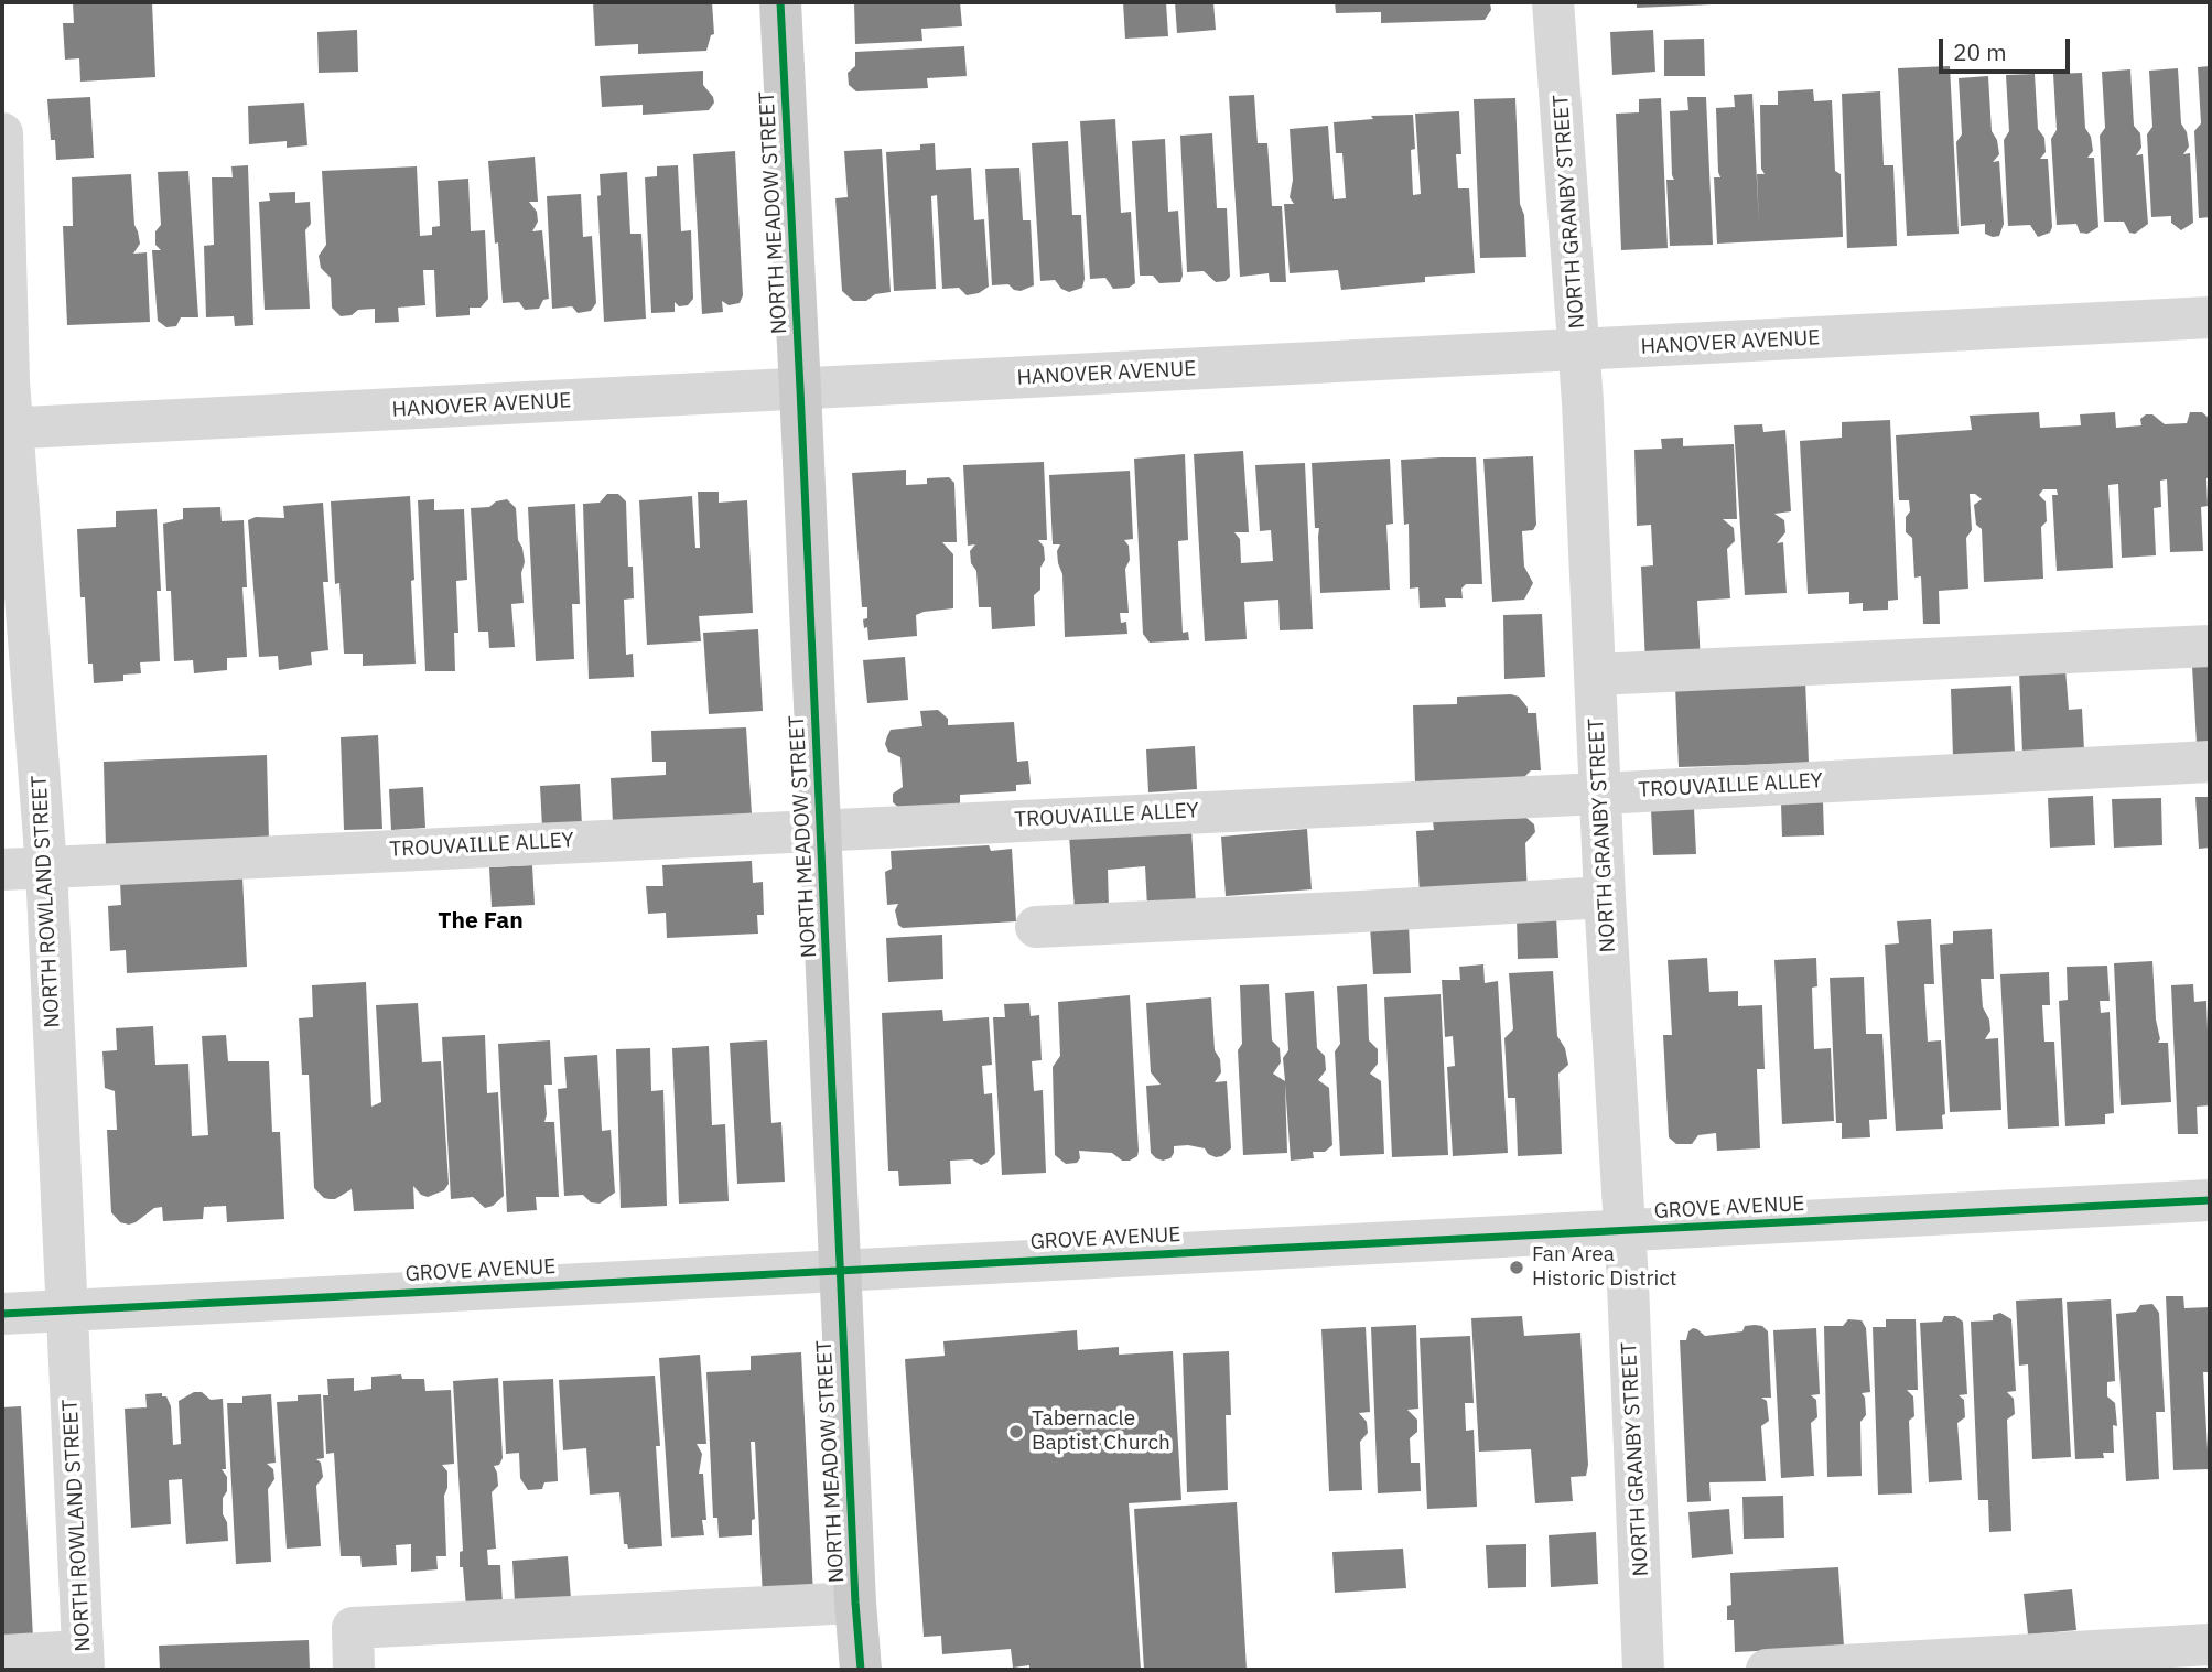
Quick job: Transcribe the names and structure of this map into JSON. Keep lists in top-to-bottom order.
{
  "streets": {
    "main road": ["NORTH MEADOW STREET"],
    "street": [
      "NORTH GRANBY STREET",
      "HANOVER AVENUE",
      "TROUVAILLE ALLEY",
      "NORTH ROWLAND STREET",
      "GROVE AVENUE"
    ]
  },
  "crossings": [
    ["NORTH GRANBY STREET", "HANOVER AVENUE"],
    ["NORTH GRANBY STREET", "TROUVAILLE ALLEY"],
    ["NORTH GRANBY STREET", "GROVE AVENUE"],
    ["NORTH MEADOW STREET", "HANOVER AVENUE"],
    ["NORTH MEADOW STREET", "TROUVAILLE ALLEY"],
    ["NORTH MEADOW STREET", "GROVE AVENUE"],
    ["HANOVER AVENUE", "NORTH ROWLAND STREET"],
    ["TROUVAILLE ALLEY", "NORTH ROWLAND STREET"],
    ["NORTH ROWLAND STREET", "GROVE AVENUE"]
  ],
  "districts": ["The Fan"],
  "places": ["Fan Area Historic District", "Tabernacle Baptist Church"],
  "scale_bar": "20 m"
}
